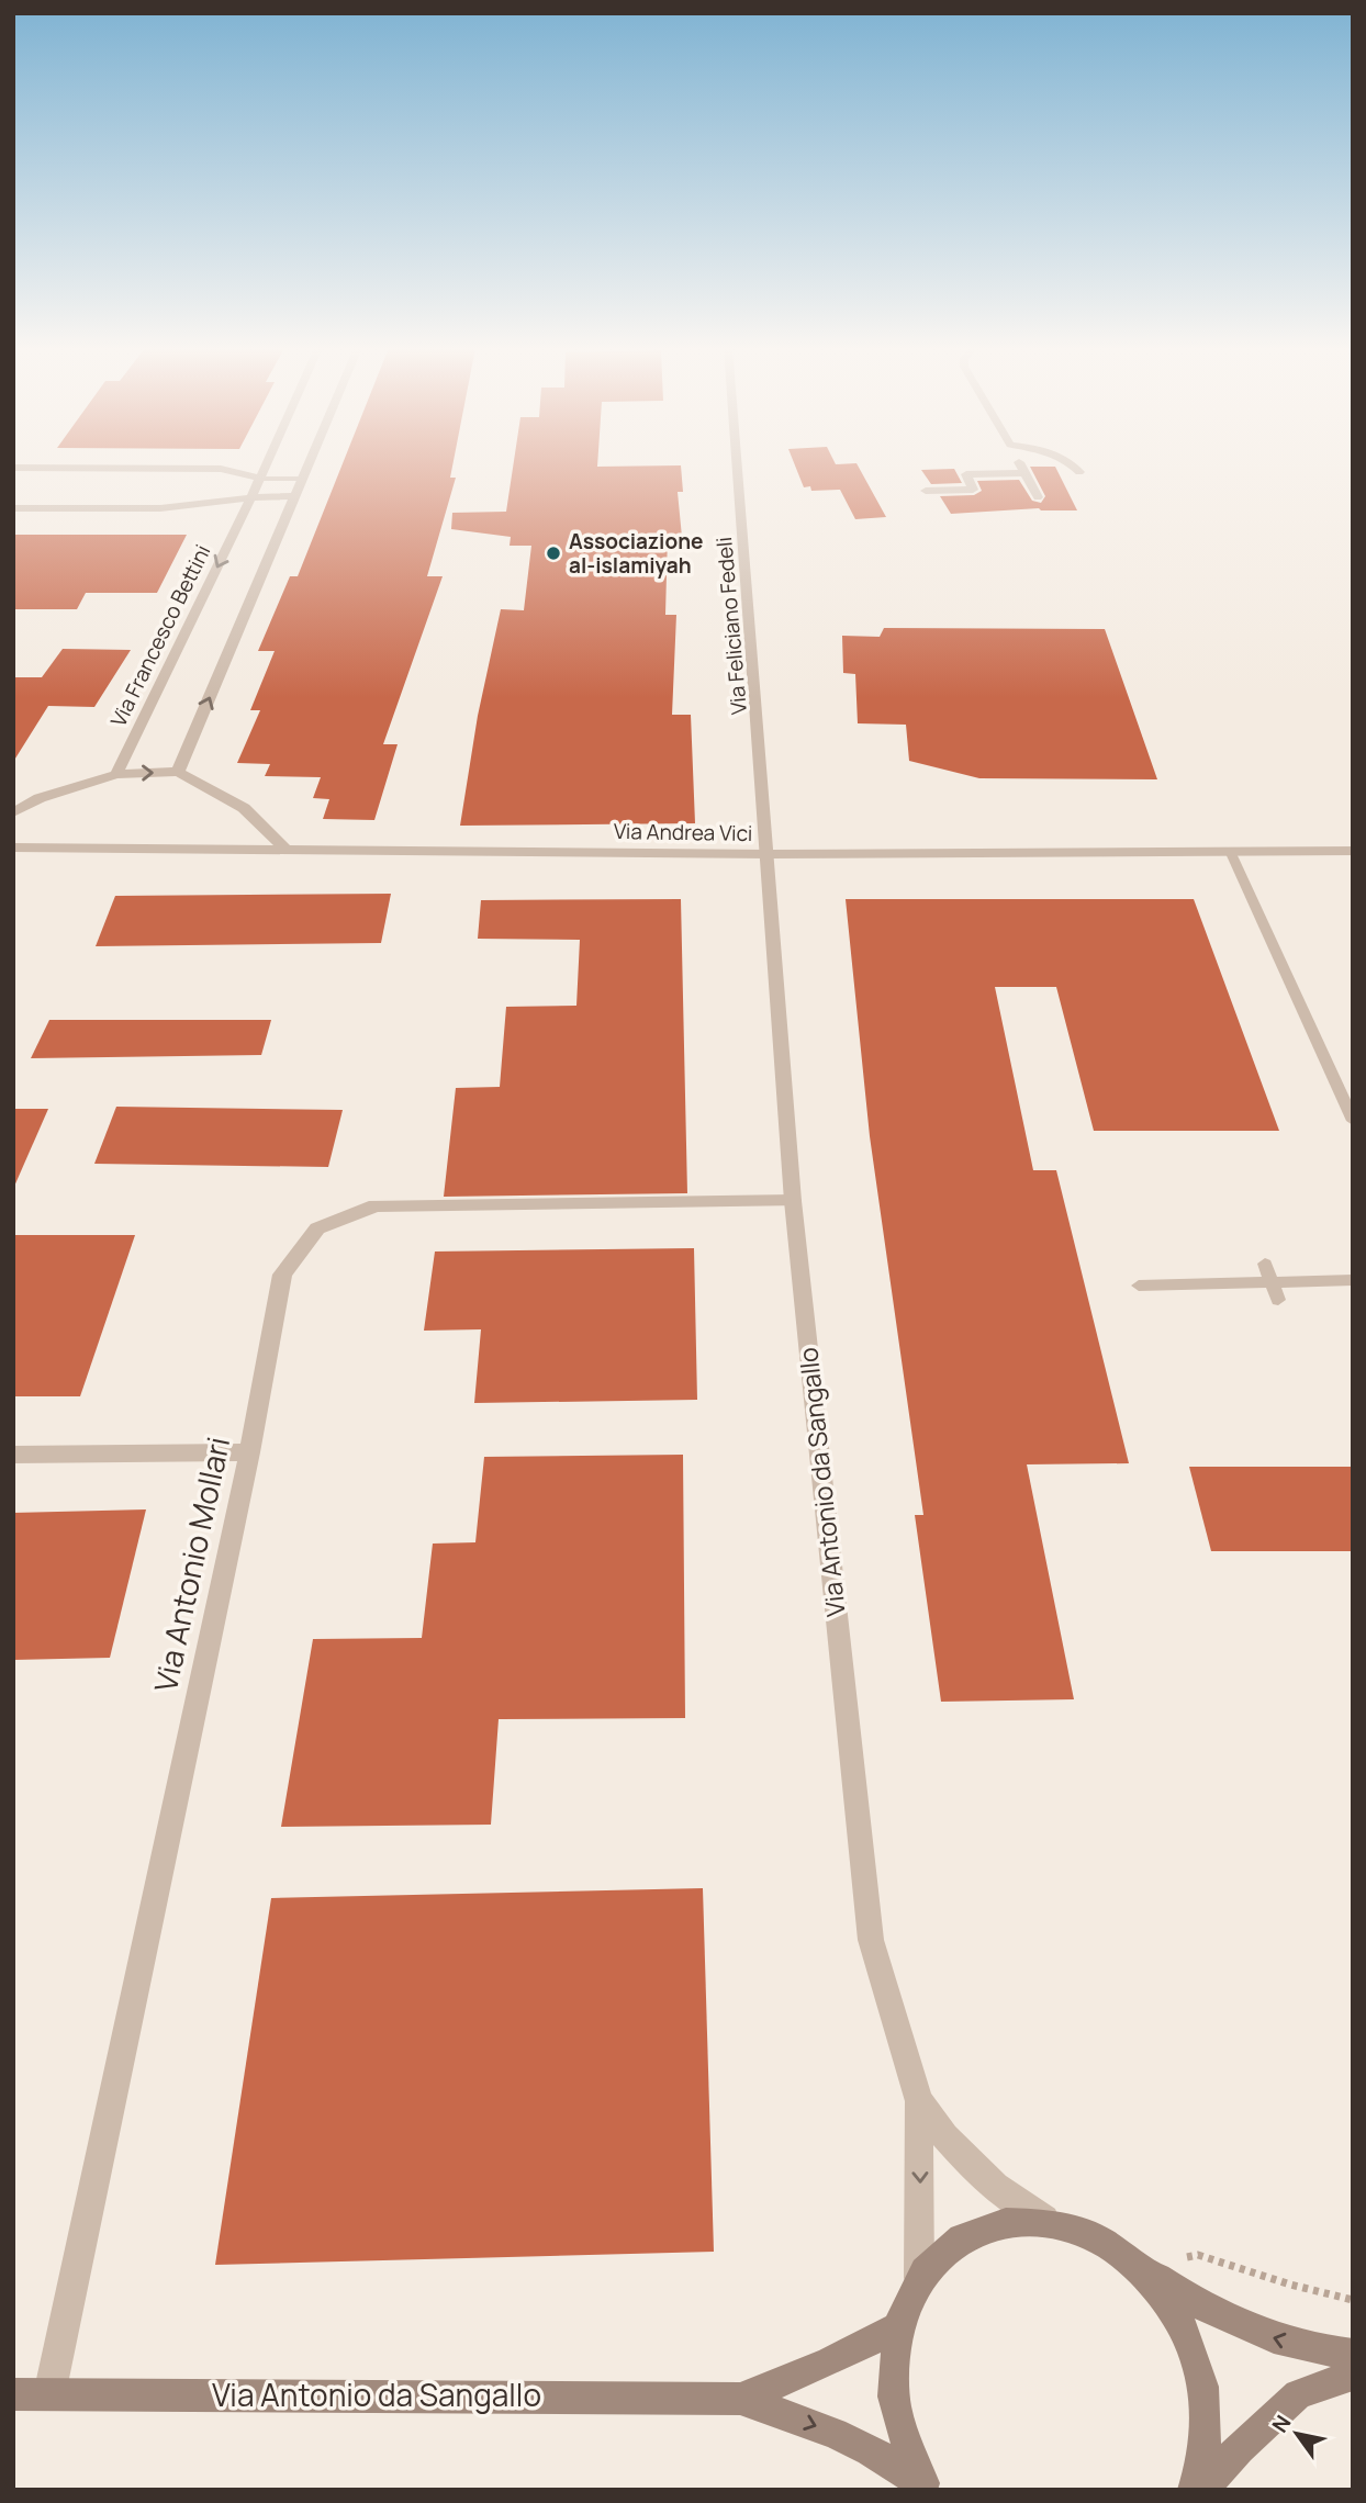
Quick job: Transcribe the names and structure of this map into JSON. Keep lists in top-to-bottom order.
{
  "streets": {
    "main road": ["Via Antonio da Sangallo"],
    "street": [
      "Via Feliciano Fedeli",
      "Via Francesco Bettini",
      "Via Andrea Vici",
      "Via Antonio Mollari"
    ]
  },
  "crossings": [
    ["Via Feliciano Fedeli", "Via Andrea Vici"],
    ["Via Feliciano Fedeli", "Via Antonio da Sangallo"],
    ["Via Andrea Vici", "Via Antonio da Sangallo"],
    ["Via Antonio da Sangallo", "Via Antonio Mollari"]
  ],
  "places": ["Associazione al-islamiyah"],
  "north": "top left"
}
